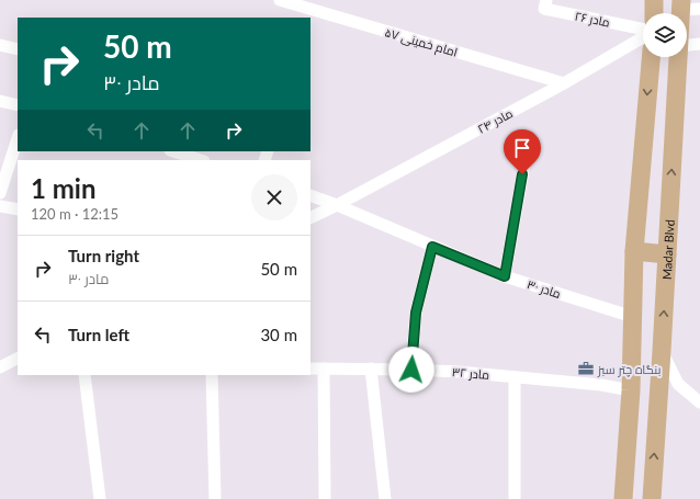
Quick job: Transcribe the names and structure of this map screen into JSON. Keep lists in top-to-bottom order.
{
  "streets": {
    "main road": ["Madar Blvd"],
    "street": [
      "مادر ۲۶",
      "امام خمینی ۵۷",
      "مادر ۲۴",
      "مادر ۳۰",
      "مادر ۳۲"
    ]
  },
  "crossings": [
    ["امام خمینی ۵۷", "مادر ۲۴"],
    ["مادر ۲۴", "مادر ۳۰"]
  ],
  "places": {
    "office": ["بنگاه چتر سبز"]
  },
  "page": {
    "turn": ["50 m", "مادر ۳۰"],
    "heading": ["1 min", "120 m · 12:15"],
    "list": [
      {
        "name": "Turn right",
        "note": "مادر ۳۰",
        "value": "50 m"
      },
      {
        "name": "Turn left",
        "value": "30 m"
      }
    ]
  }
}
